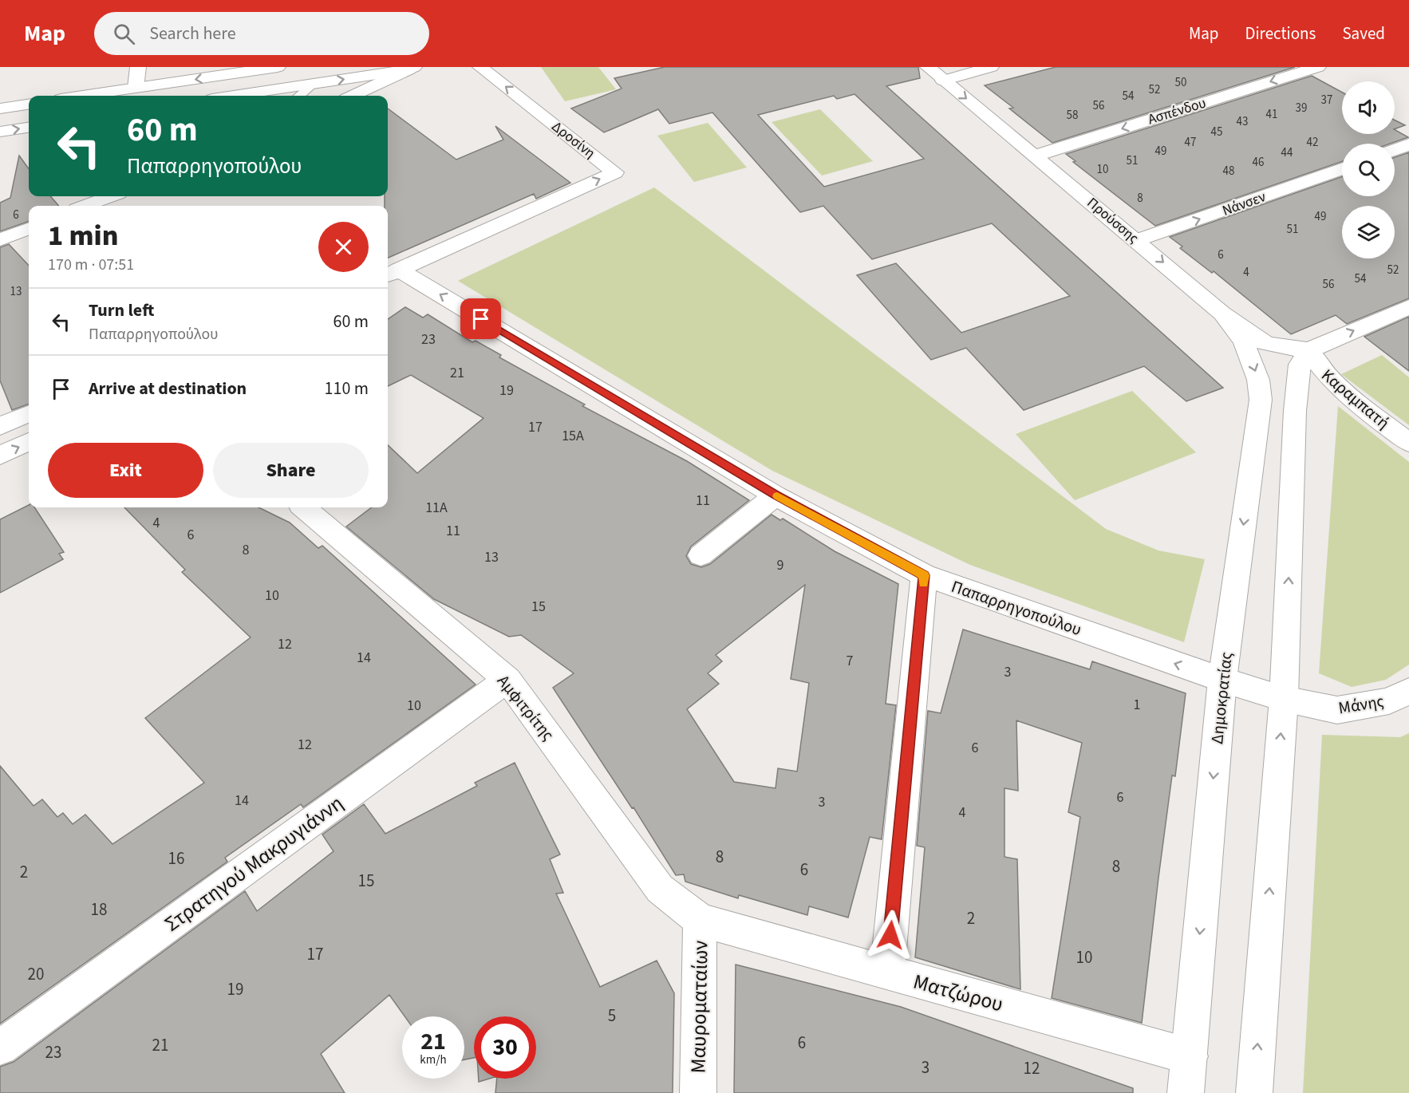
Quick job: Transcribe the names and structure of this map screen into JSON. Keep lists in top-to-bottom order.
{
  "streets": {
    "street": [
      "Ασπένδου",
      "Δροσίνη",
      "Νάνσεν",
      "Προύσσης",
      "Καραμπατή",
      "Παπαρρηγοπούλου",
      "Δημοκρατίας",
      "Μάνης",
      "Αμφιτρίτης",
      "Στρατηγού Μακρυγιάννη",
      "Ματζώρου",
      "Μαυροματαίων"
    ]
  },
  "crossings": [
    ["Ασπένδου", "Προύσσης"],
    ["Δροσίνη", "Παπαρρηγοπούλου"],
    ["Νάνσεν", "Προύσσης"],
    ["Προύσσης", "Καραμπατή"],
    ["Προύσσης", "Δημοκρατίας"],
    ["Παπαρρηγοπούλου", "Δημοκρατίας"],
    ["Παπαρρηγοπούλου", "Μάνης"],
    ["Δημοκρατίας", "Ματζώρου"],
    ["Αμφιτρίτης", "Στρατηγού Μακρυγιάννη"],
    ["Αμφιτρίτης", "Ματζώρου"],
    ["Αμφιτρίτης", "Μαυροματαίων"],
    ["Ματζώρου", "Μαυροματαίων"]
  ],
  "one_way": ["Ασπένδου", "Προύσσης", "Παπαρρηγοπούλου"],
  "house_numbers": [
    "50",
    "52",
    "54",
    "37",
    "56",
    "39",
    "41",
    "58",
    "43",
    "45",
    "47",
    "42",
    "49",
    "44",
    "51",
    "46",
    "10",
    "48",
    "8",
    "6",
    "49",
    "51",
    "6",
    "52",
    "4",
    "54",
    "56",
    "13",
    "23",
    "21",
    "19",
    "17",
    "15Α",
    "11",
    "11Α",
    "4",
    "11",
    "6",
    "8",
    "13",
    "9",
    "10",
    "15",
    "12",
    "14",
    "7",
    "3",
    "1",
    "10",
    "12",
    "6",
    "6",
    "14",
    "3",
    "4",
    "8",
    "16",
    "8",
    "6",
    "2",
    "15",
    "18",
    "2",
    "17",
    "10",
    "20",
    "19",
    "5",
    "6",
    "21",
    "23",
    "3",
    "12"
  ],
  "page": {
    "header": "Map",
    "search": "Search here",
    "nav": ["Map", "Directions", "Saved"],
    "turn": ["60 m", "Παπαρρηγοπούλου"],
    "heading": ["1 min", "170 m · 07:51"],
    "list": [
      {
        "name": "Turn left",
        "note": "Παπαρρηγοπούλου",
        "value": "60 m"
      },
      {
        "name": "Arrive at destination",
        "value": "110 m"
      }
    ],
    "buttons": ["Exit", "Share"],
    "speed": "21 km/h",
    "limit": "30"
  }
}
